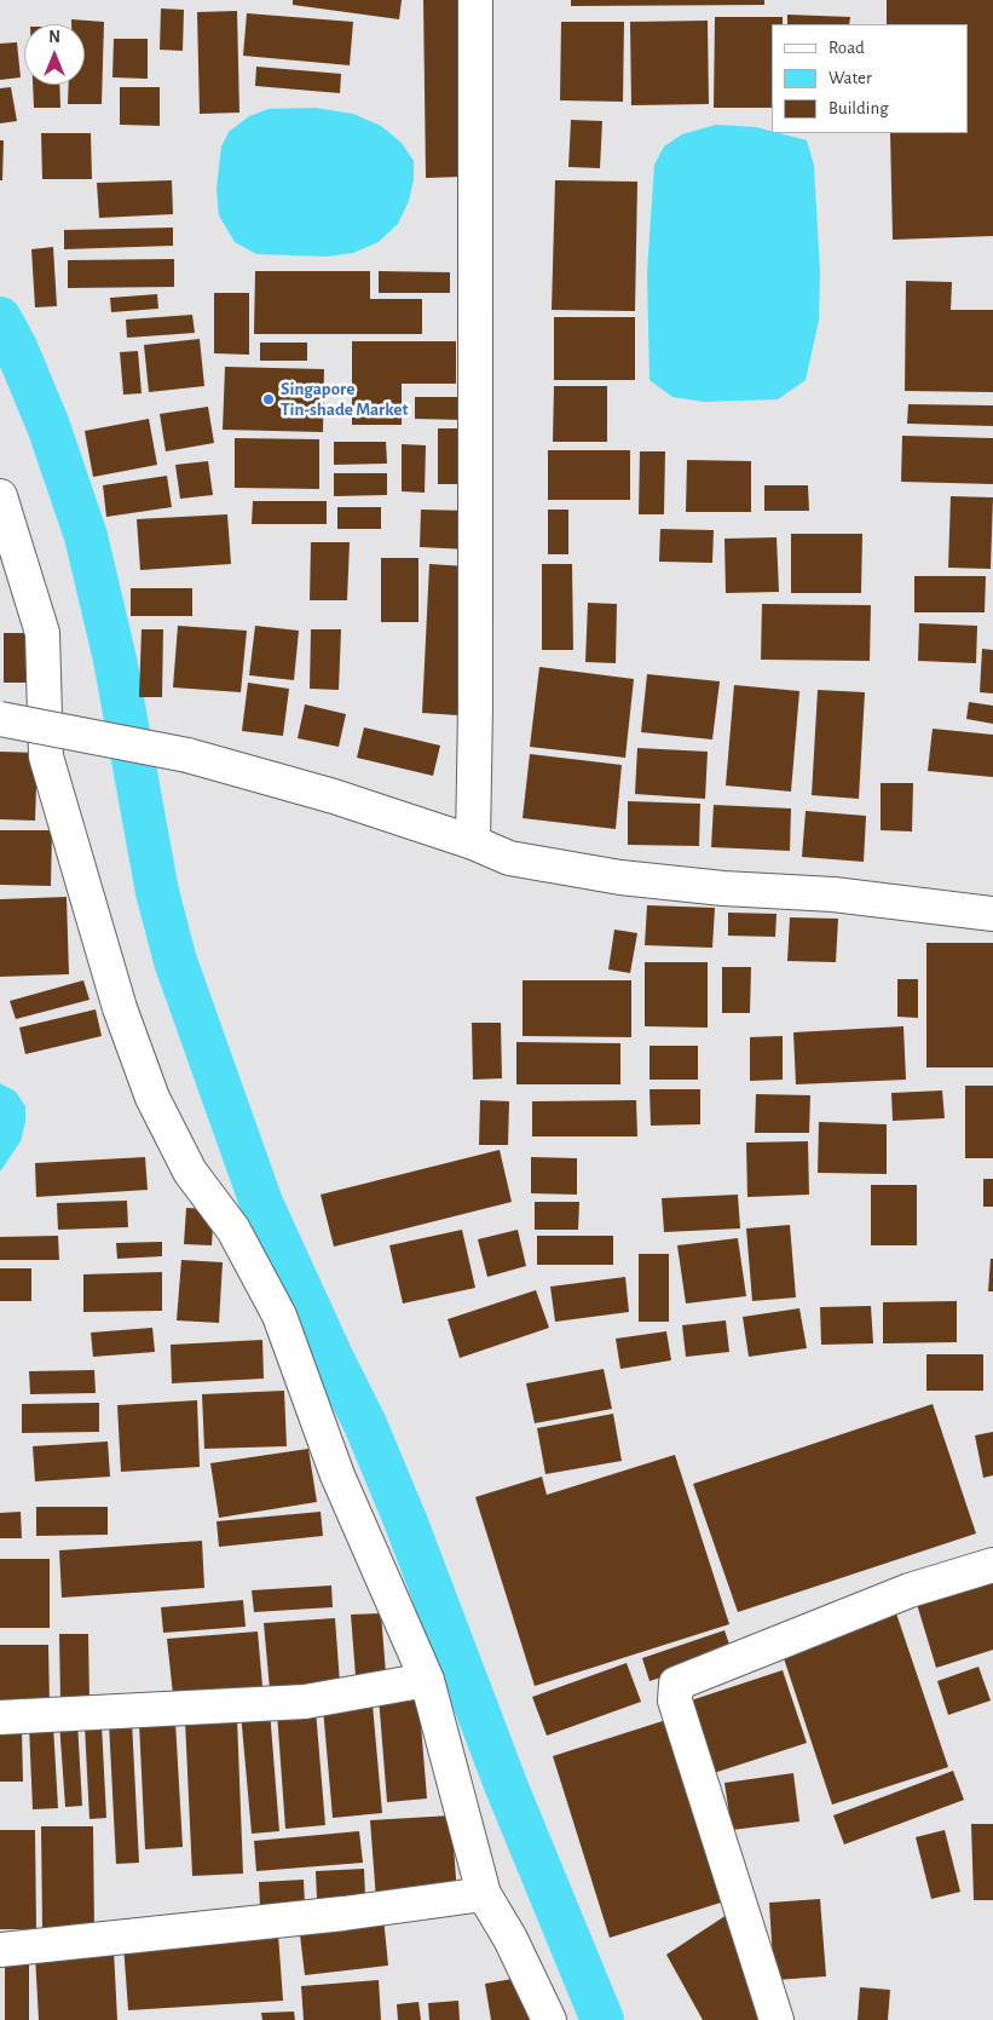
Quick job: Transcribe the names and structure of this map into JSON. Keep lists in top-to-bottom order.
{
  "places": ["Singapore Tin-shade Market"],
  "legend": ["Road", "Water", "Building"],
  "north": "top"
}
